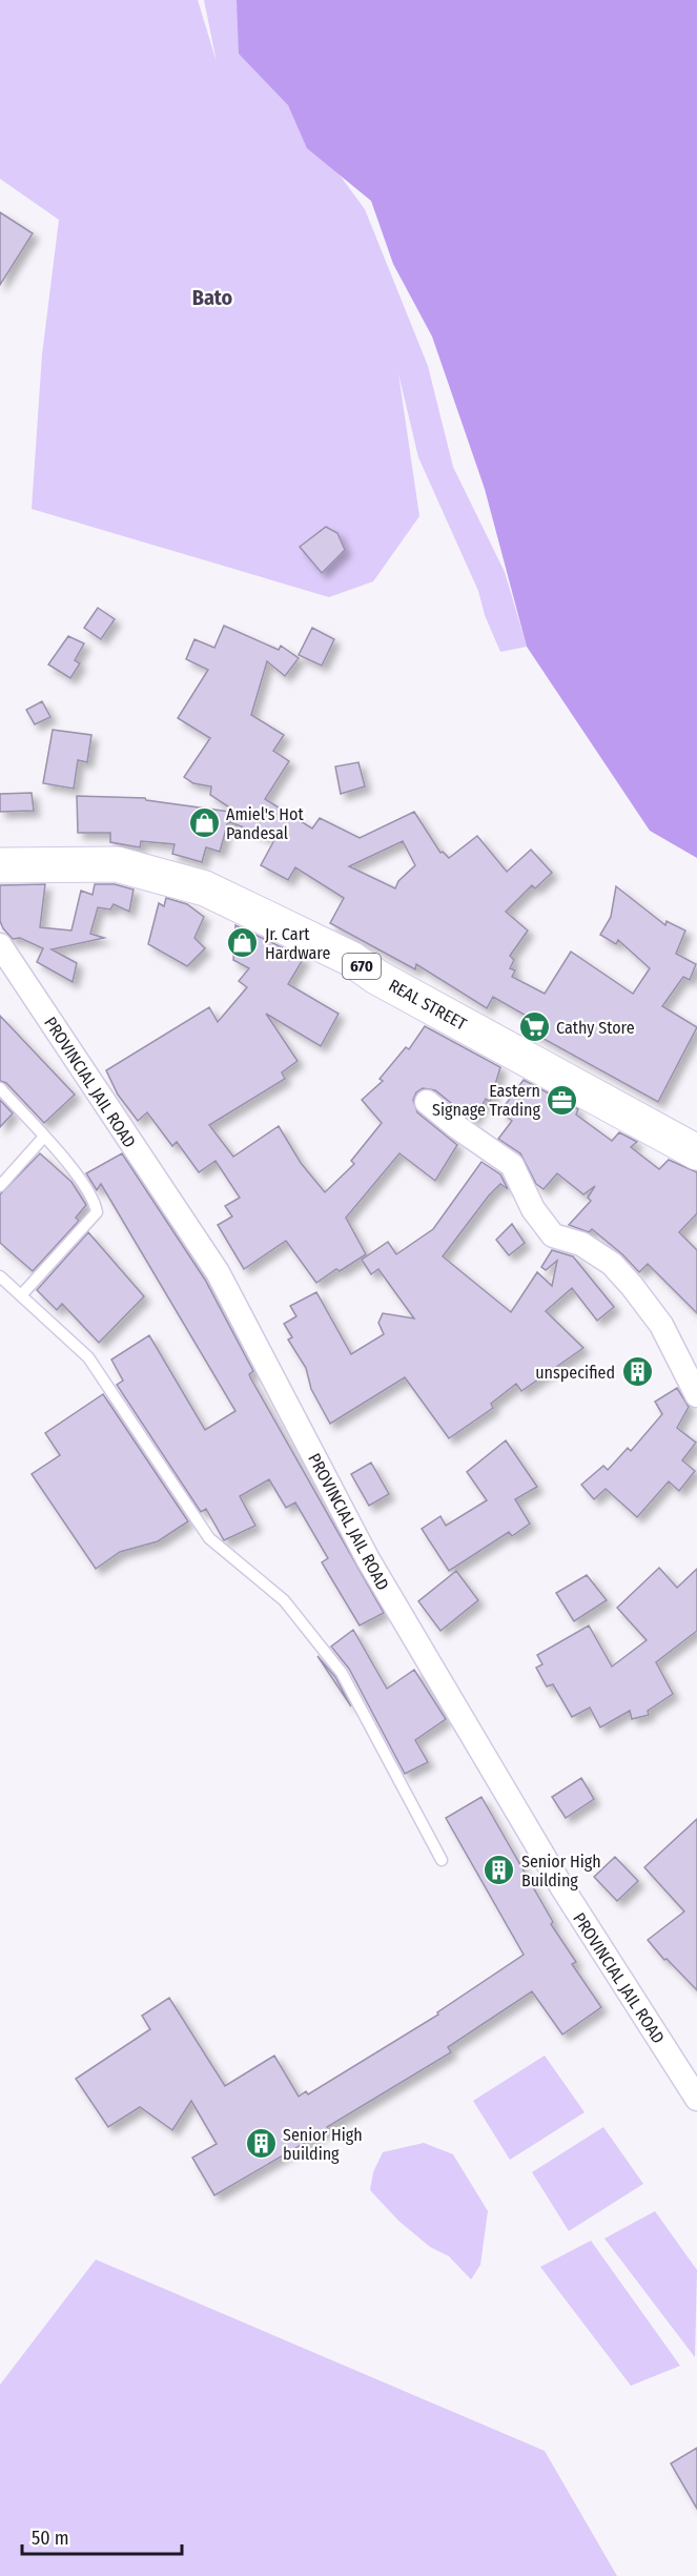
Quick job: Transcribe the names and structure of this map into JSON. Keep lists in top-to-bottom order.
{
  "streets": {
    "main road": ["670", "REAL STREET"],
    "street": ["PROVINCIAL JAIL ROAD"]
  },
  "districts": ["Bato"],
  "places": {
    "shop": ["Amiel's Hot Pandesal", "Jr. Cart Hardware"],
    "supermarket": ["Cathy Store"],
    "office": ["Eastern Signage Trading"],
    "building": ["unspecified", "Senior High Building", "Senior High building"]
  },
  "scale_bar": "50 m"
}
